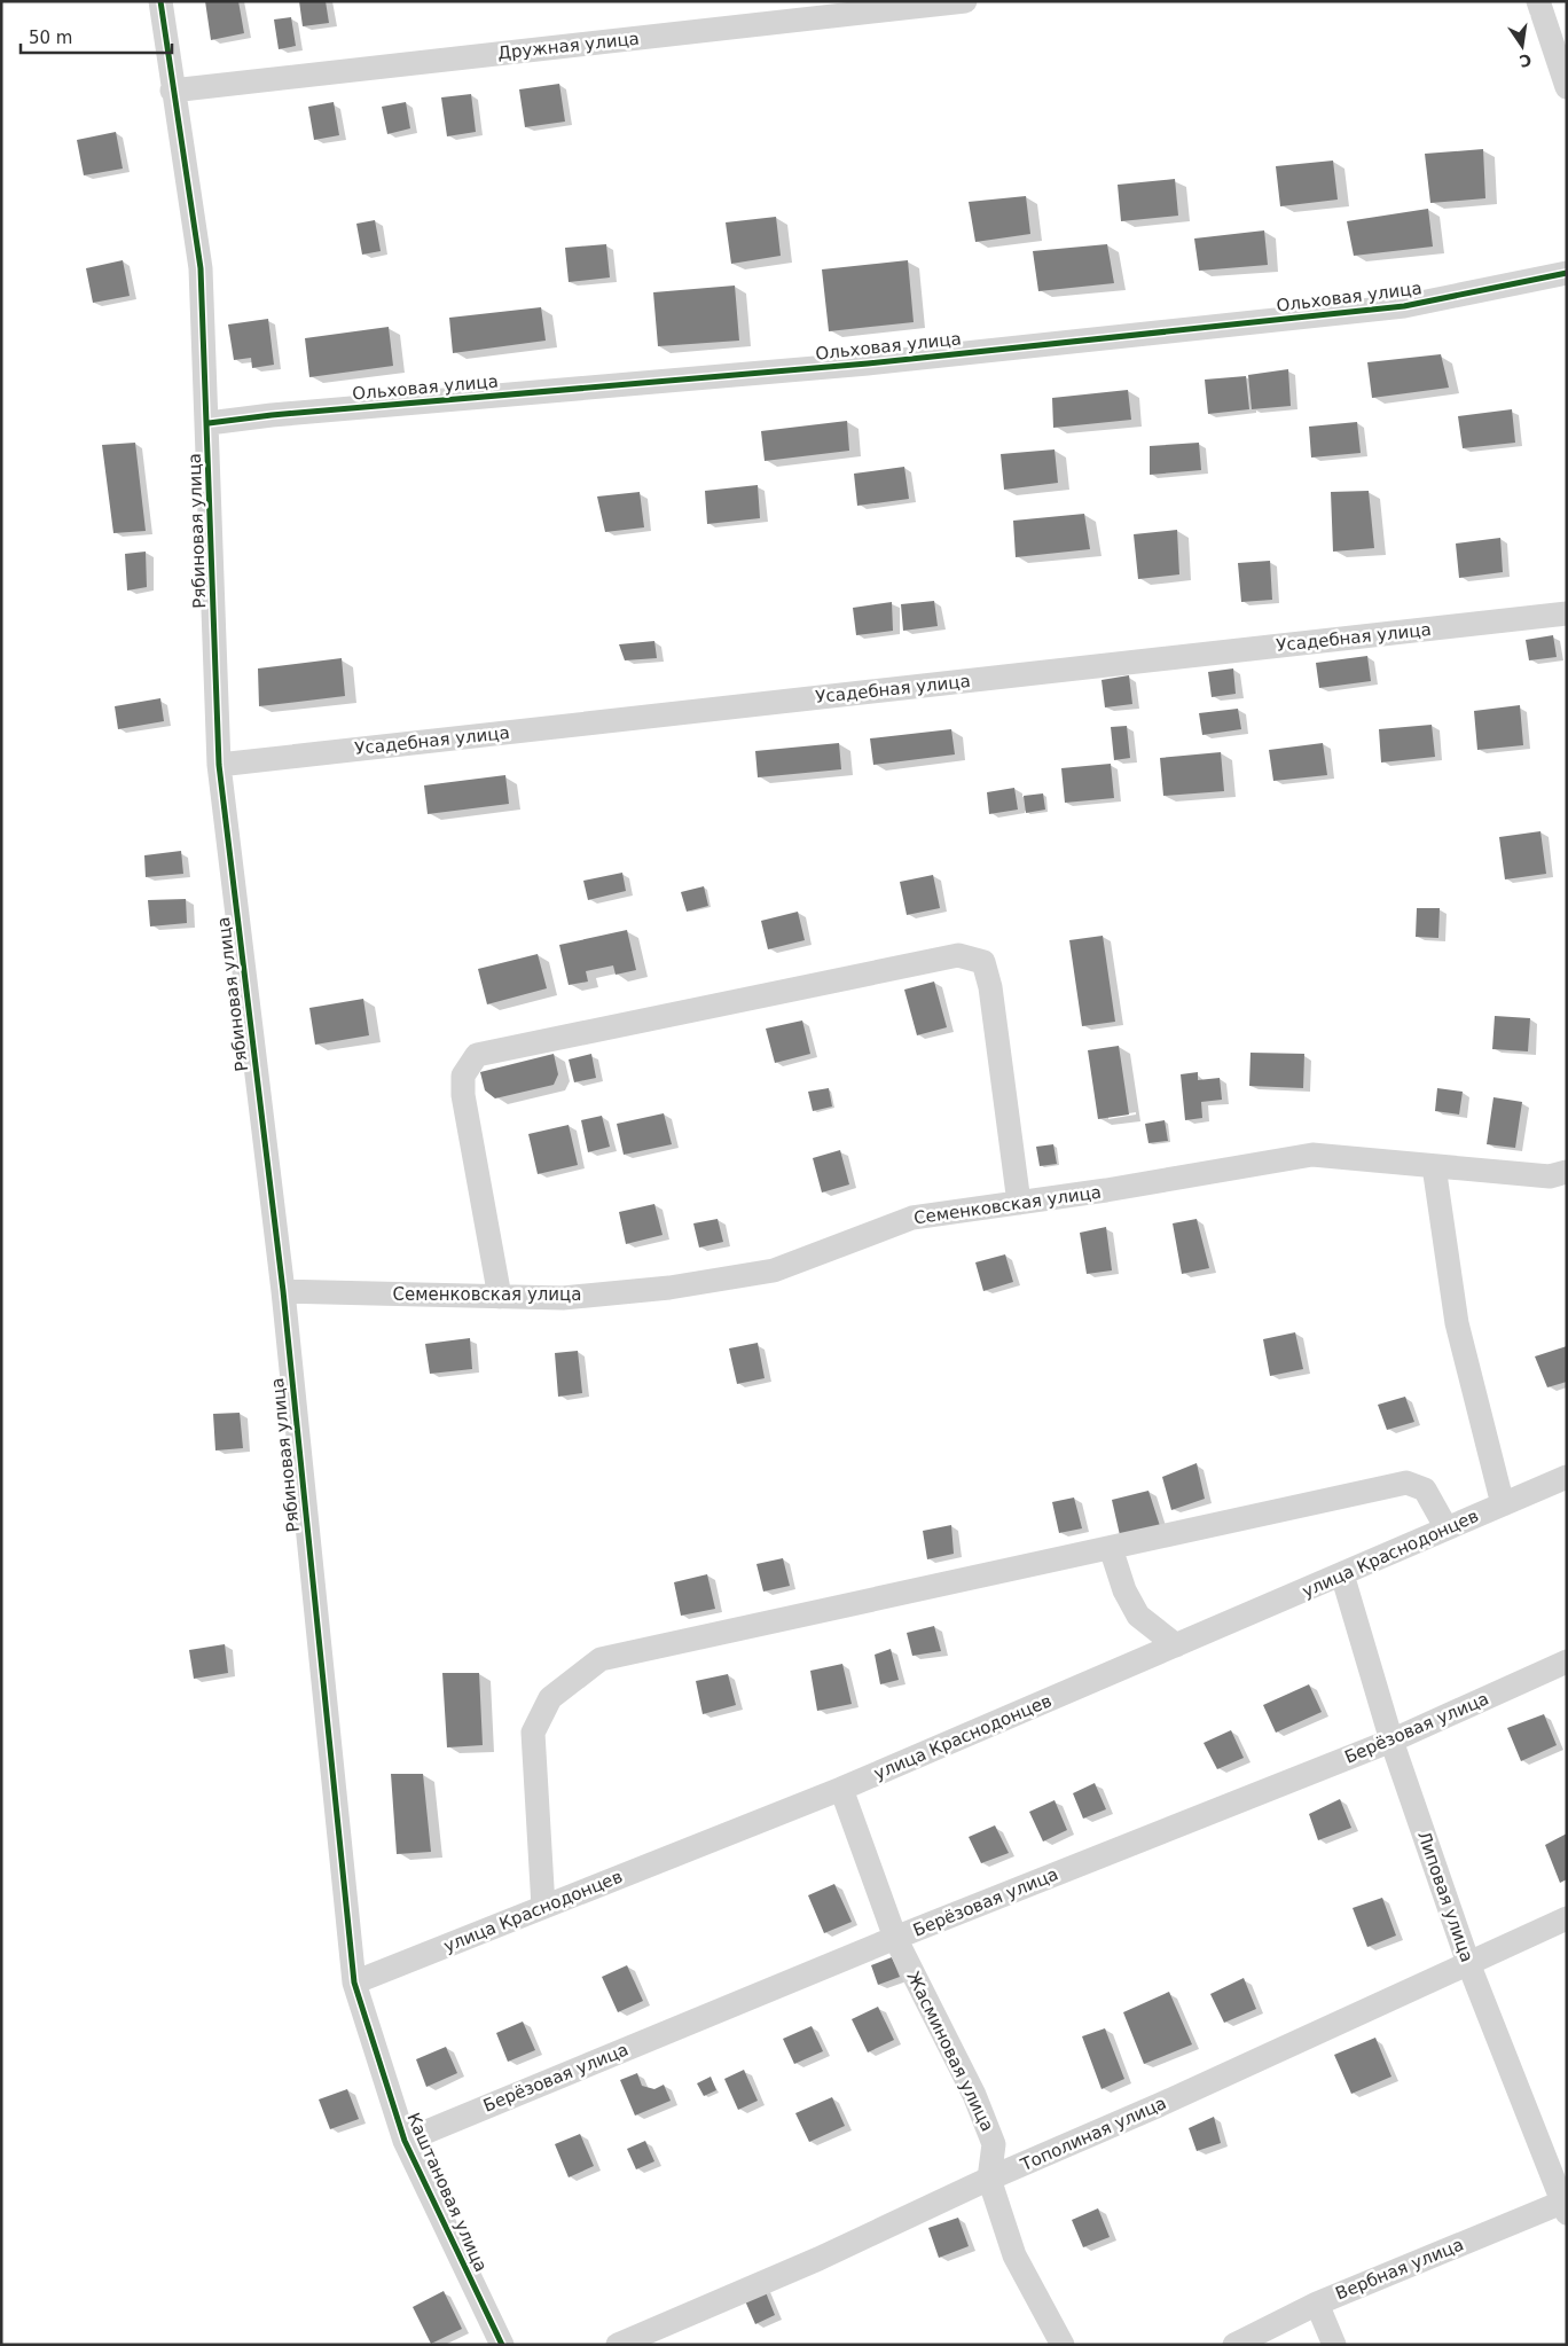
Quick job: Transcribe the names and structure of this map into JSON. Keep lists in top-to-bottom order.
{
  "streets": {
    "street": [
      "Дружная улица",
      "Ольховая улица",
      "Рябиновая улица",
      "Усадебная улица",
      "Семенковская улица",
      "улица Краснодонцев",
      "Берёзовая улица",
      "Липовая улица",
      "Жасминовая улица",
      "Тополиная улица",
      "Каштановая улица",
      "Вербная улица"
    ]
  },
  "crossings": [
    ["Дружная улица", "Рябиновая улица"],
    ["Ольховая улица", "Рябиновая улица"],
    ["Рябиновая улица", "Усадебная улица"],
    ["Рябиновая улица", "Семенковская улица"],
    ["Рябиновая улица", "улица Краснодонцев"],
    ["Рябиновая улица", "Каштановая улица"],
    ["улица Краснодонцев", "Липовая улица"],
    ["улица Краснодонцев", "Жасминовая улица"],
    ["улица Краснодонцев", "Каштановая улица"],
    ["Берёзовая улица", "Липовая улица"],
    ["Берёзовая улица", "Жасминовая улица"],
    ["Берёзовая улица", "Каштановая улица"],
    ["Липовая улица", "Тополиная улица"],
    ["Липовая улица", "Вербная улица"],
    ["Жасминовая улица", "Тополиная улица"]
  ],
  "scale_bar": "50 m",
  "north": "bottom"
}
